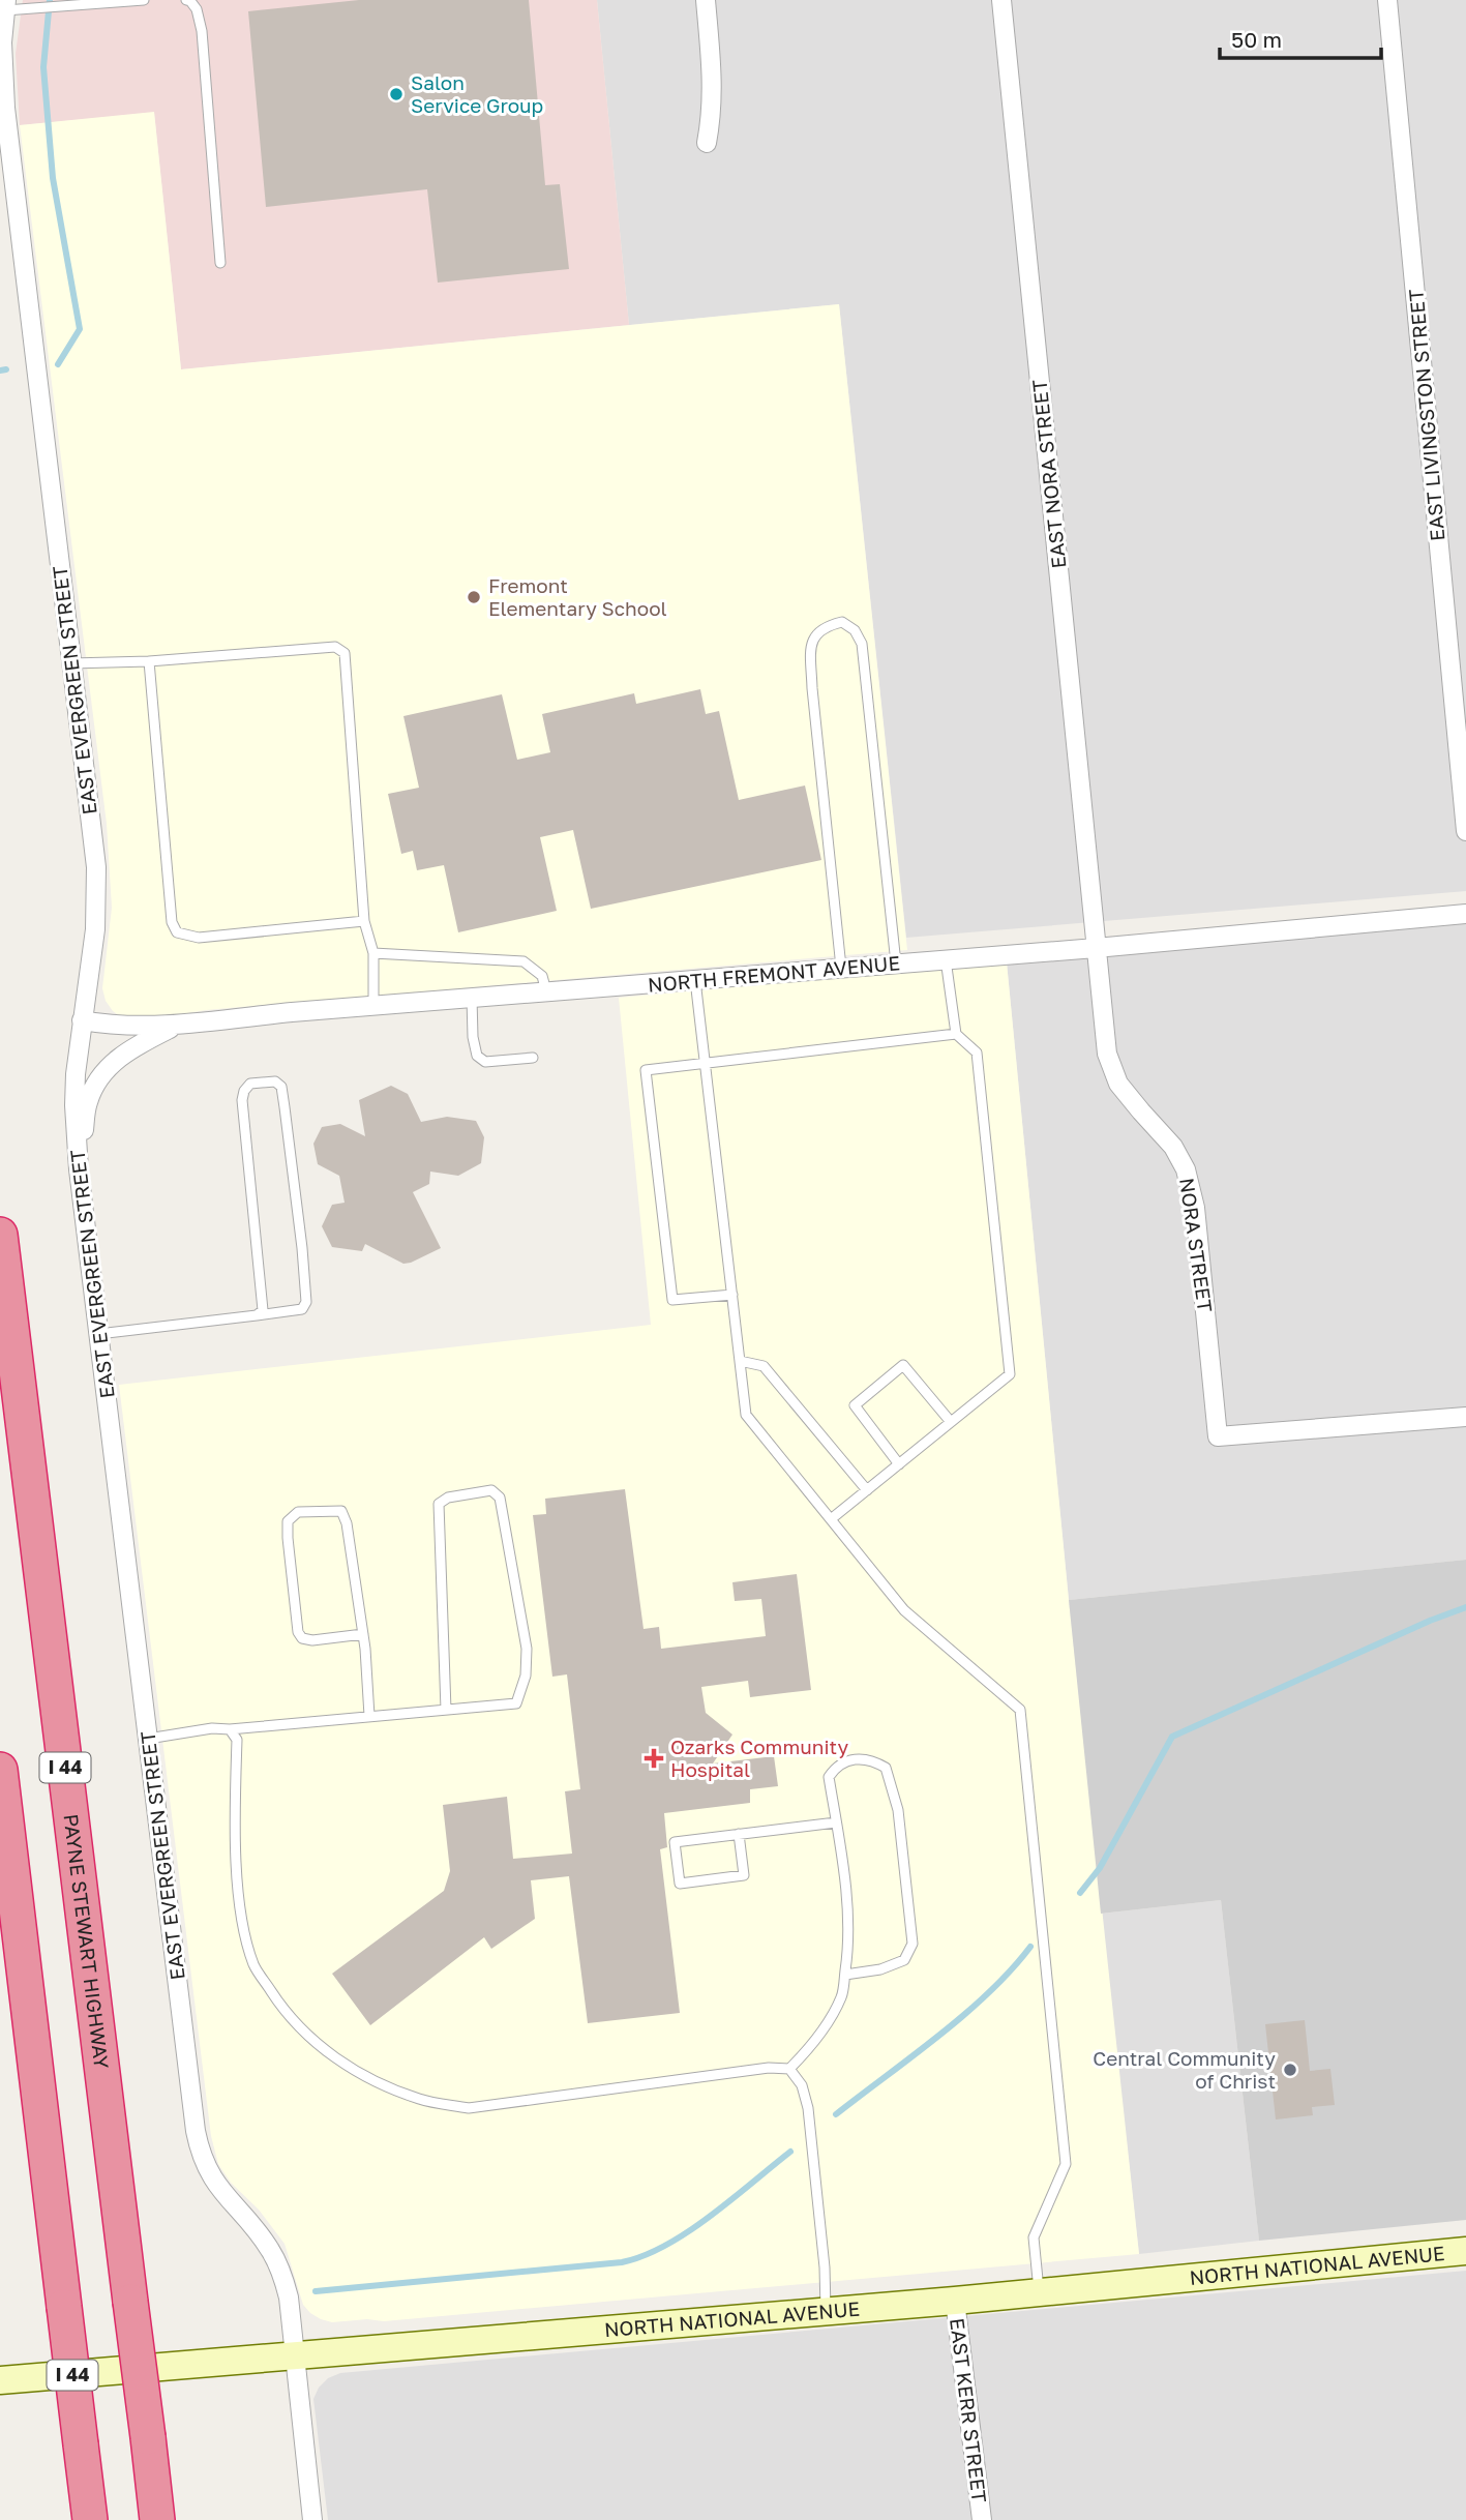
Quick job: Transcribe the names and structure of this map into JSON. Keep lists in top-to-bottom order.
{
  "streets": {
    "highway": ["I 44", "PAYNE STEWART HIGHWAY"],
    "main road": ["NORTH NATIONAL AVENUE"],
    "street": [
      "EAST LIVINGSTON STREET",
      "EAST NORA STREET",
      "EAST EVERGREEN STREET",
      "NORTH FREMONT AVENUE",
      "NORA STREET",
      "EAST KERR STREET"
    ]
  },
  "crossings": [
    ["EAST NORA STREET", "NORTH FREMONT AVENUE"],
    ["EAST NORA STREET", "NORA STREET"],
    ["EAST EVERGREEN STREET", "NORTH FREMONT AVENUE"],
    ["EAST EVERGREEN STREET", "NORTH NATIONAL AVENUE"],
    ["NORTH FREMONT AVENUE", "NORA STREET"],
    ["NORTH NATIONAL AVENUE", "EAST KERR STREET"]
  ],
  "places": {
    "other": ["Salon Service Group", "Fremont Elementary School", "Central Community of Christ"],
    "health": ["Ozarks Community Hospital"]
  },
  "scale_bar": "50 m"
}
